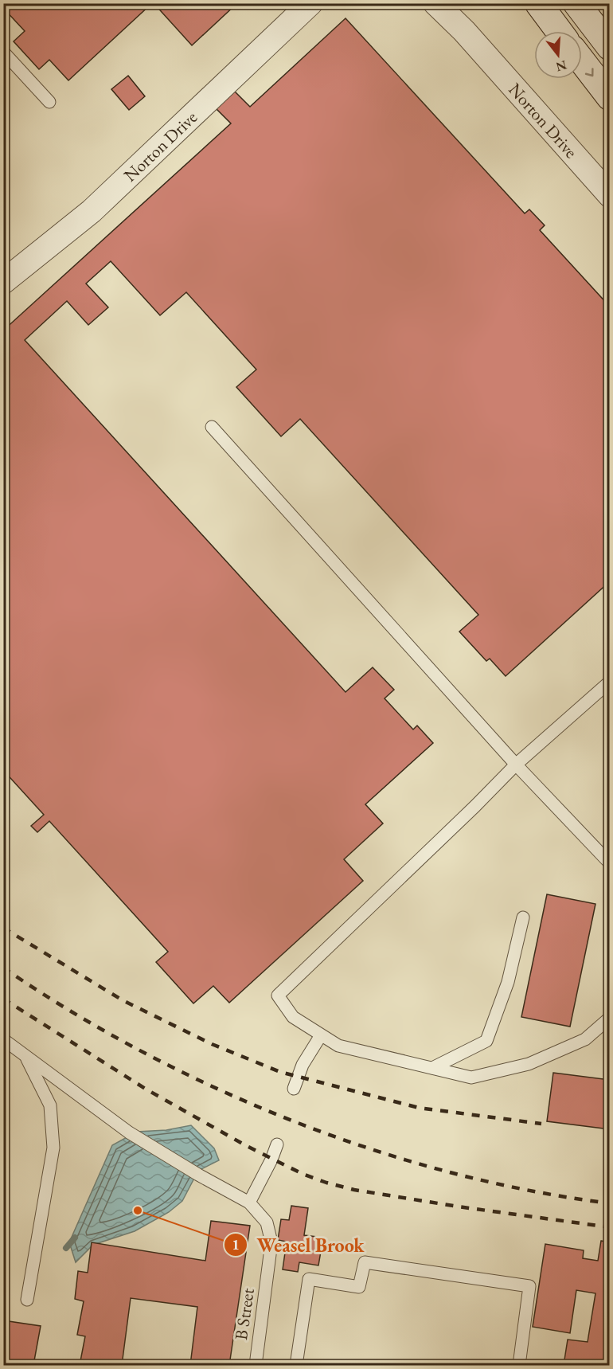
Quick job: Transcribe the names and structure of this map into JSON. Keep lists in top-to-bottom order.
{
  "streets": {
    "street": ["Norton Drive"],
    "lane": ["B Street"]
  },
  "places": ["Weasel Brook"],
  "north": "bottom"
}
